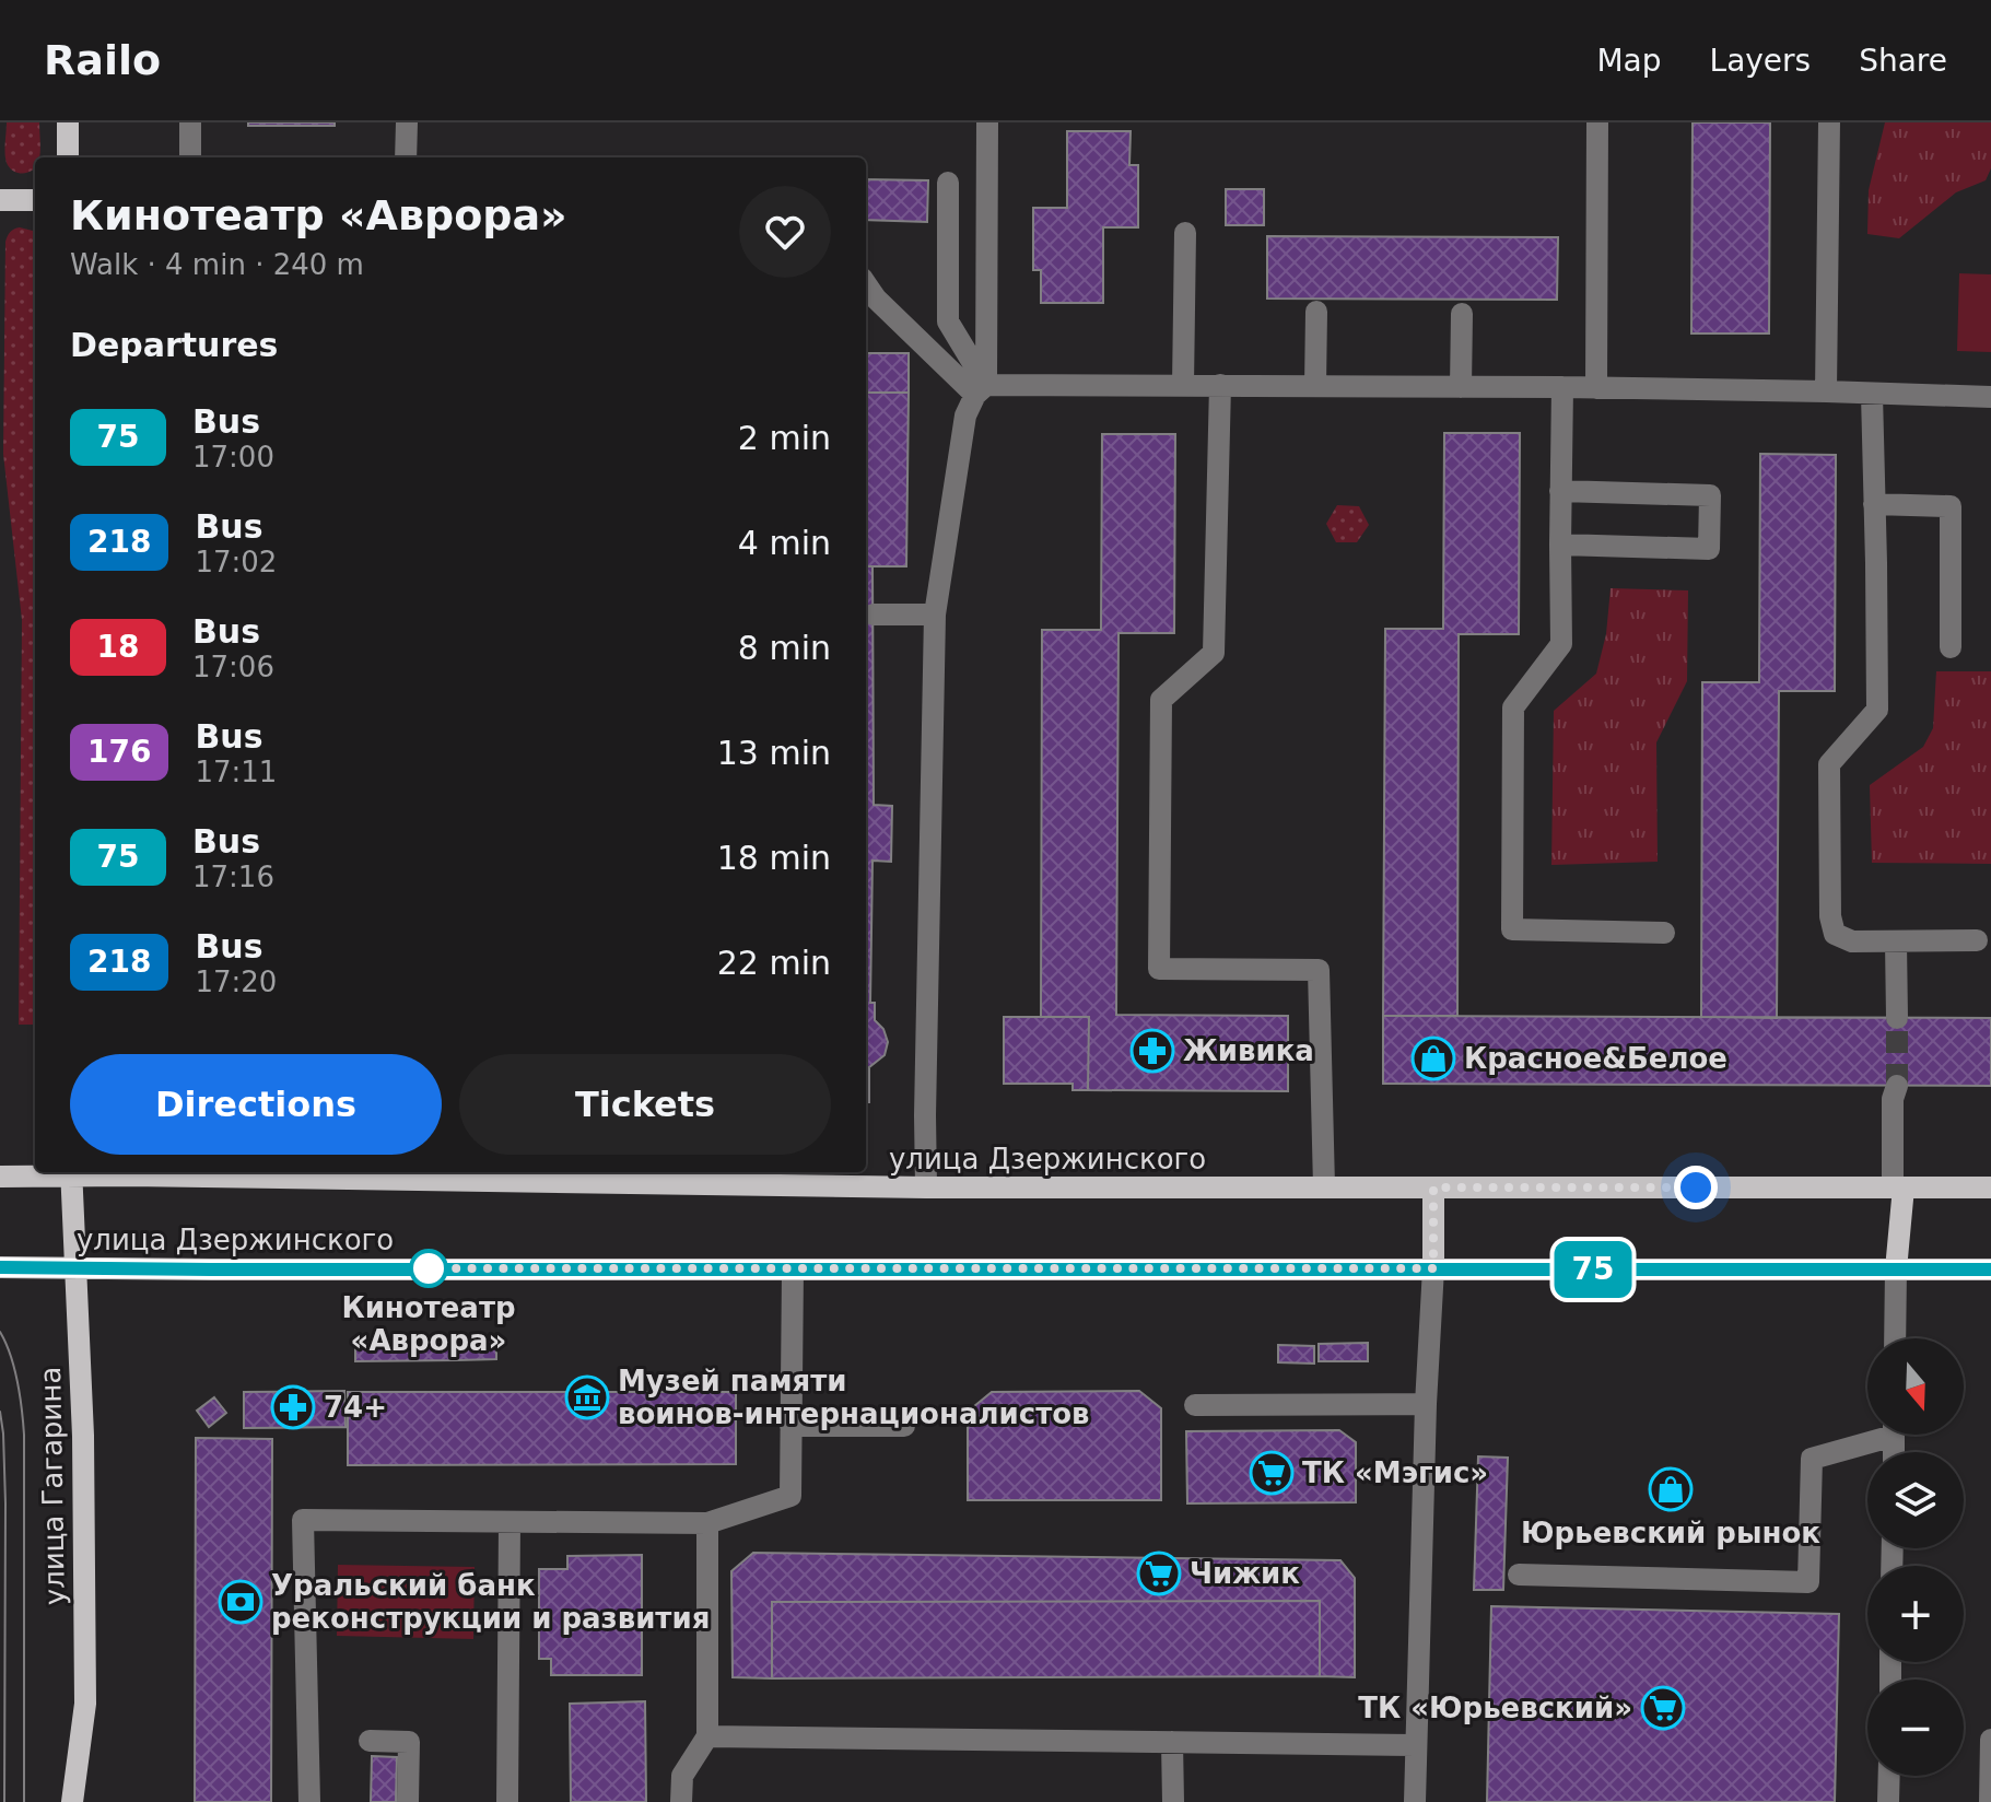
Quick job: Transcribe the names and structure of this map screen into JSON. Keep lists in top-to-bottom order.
{
  "streets": {
    "main road": ["улица Дзержинского", "улица Гагарина"]
  },
  "crossings": [
    ["улица Дзержинского", "улица Гагарина"]
  ],
  "places": {
    "pharmacy": ["Живика", "74+"],
    "shop": ["Красное&Белое", "Юрьевский рынок"],
    "other": ["Кинотеатр «Аврора»"],
    "museum": ["Музей памяти воинов-интернационалистов"],
    "supermarket": ["ТК «Мэгис»", "Чижик", "ТК «Юрьевский»"],
    "bank": ["Уральский банк реконструкции и развития"]
  },
  "lines": ["bus line 75"],
  "north": "bottom",
  "page": {
    "header": "Railo",
    "nav": ["Map", "Layers", "Share"],
    "on_map": "75",
    "heading": [
      ["Кинотеатр «Аврора»", "Walk · 4 min · 240 m"],
      "Departures"
    ],
    "list": [
      {
        "mark": "75",
        "name": "Bus",
        "note": "17:00",
        "value": "2 min"
      },
      {
        "mark": "218",
        "name": "Bus",
        "note": "17:02",
        "value": "4 min"
      },
      {
        "mark": "18",
        "name": "Bus",
        "note": "17:06",
        "value": "8 min"
      },
      {
        "mark": "176",
        "name": "Bus",
        "note": "17:11",
        "value": "13 min"
      },
      {
        "mark": "75",
        "name": "Bus",
        "note": "17:16",
        "value": "18 min"
      },
      {
        "mark": "218",
        "name": "Bus",
        "note": "17:20",
        "value": "22 min"
      }
    ],
    "buttons": ["Directions", "Tickets"],
    "map_buttons": ["+", "−"]
  }
}
